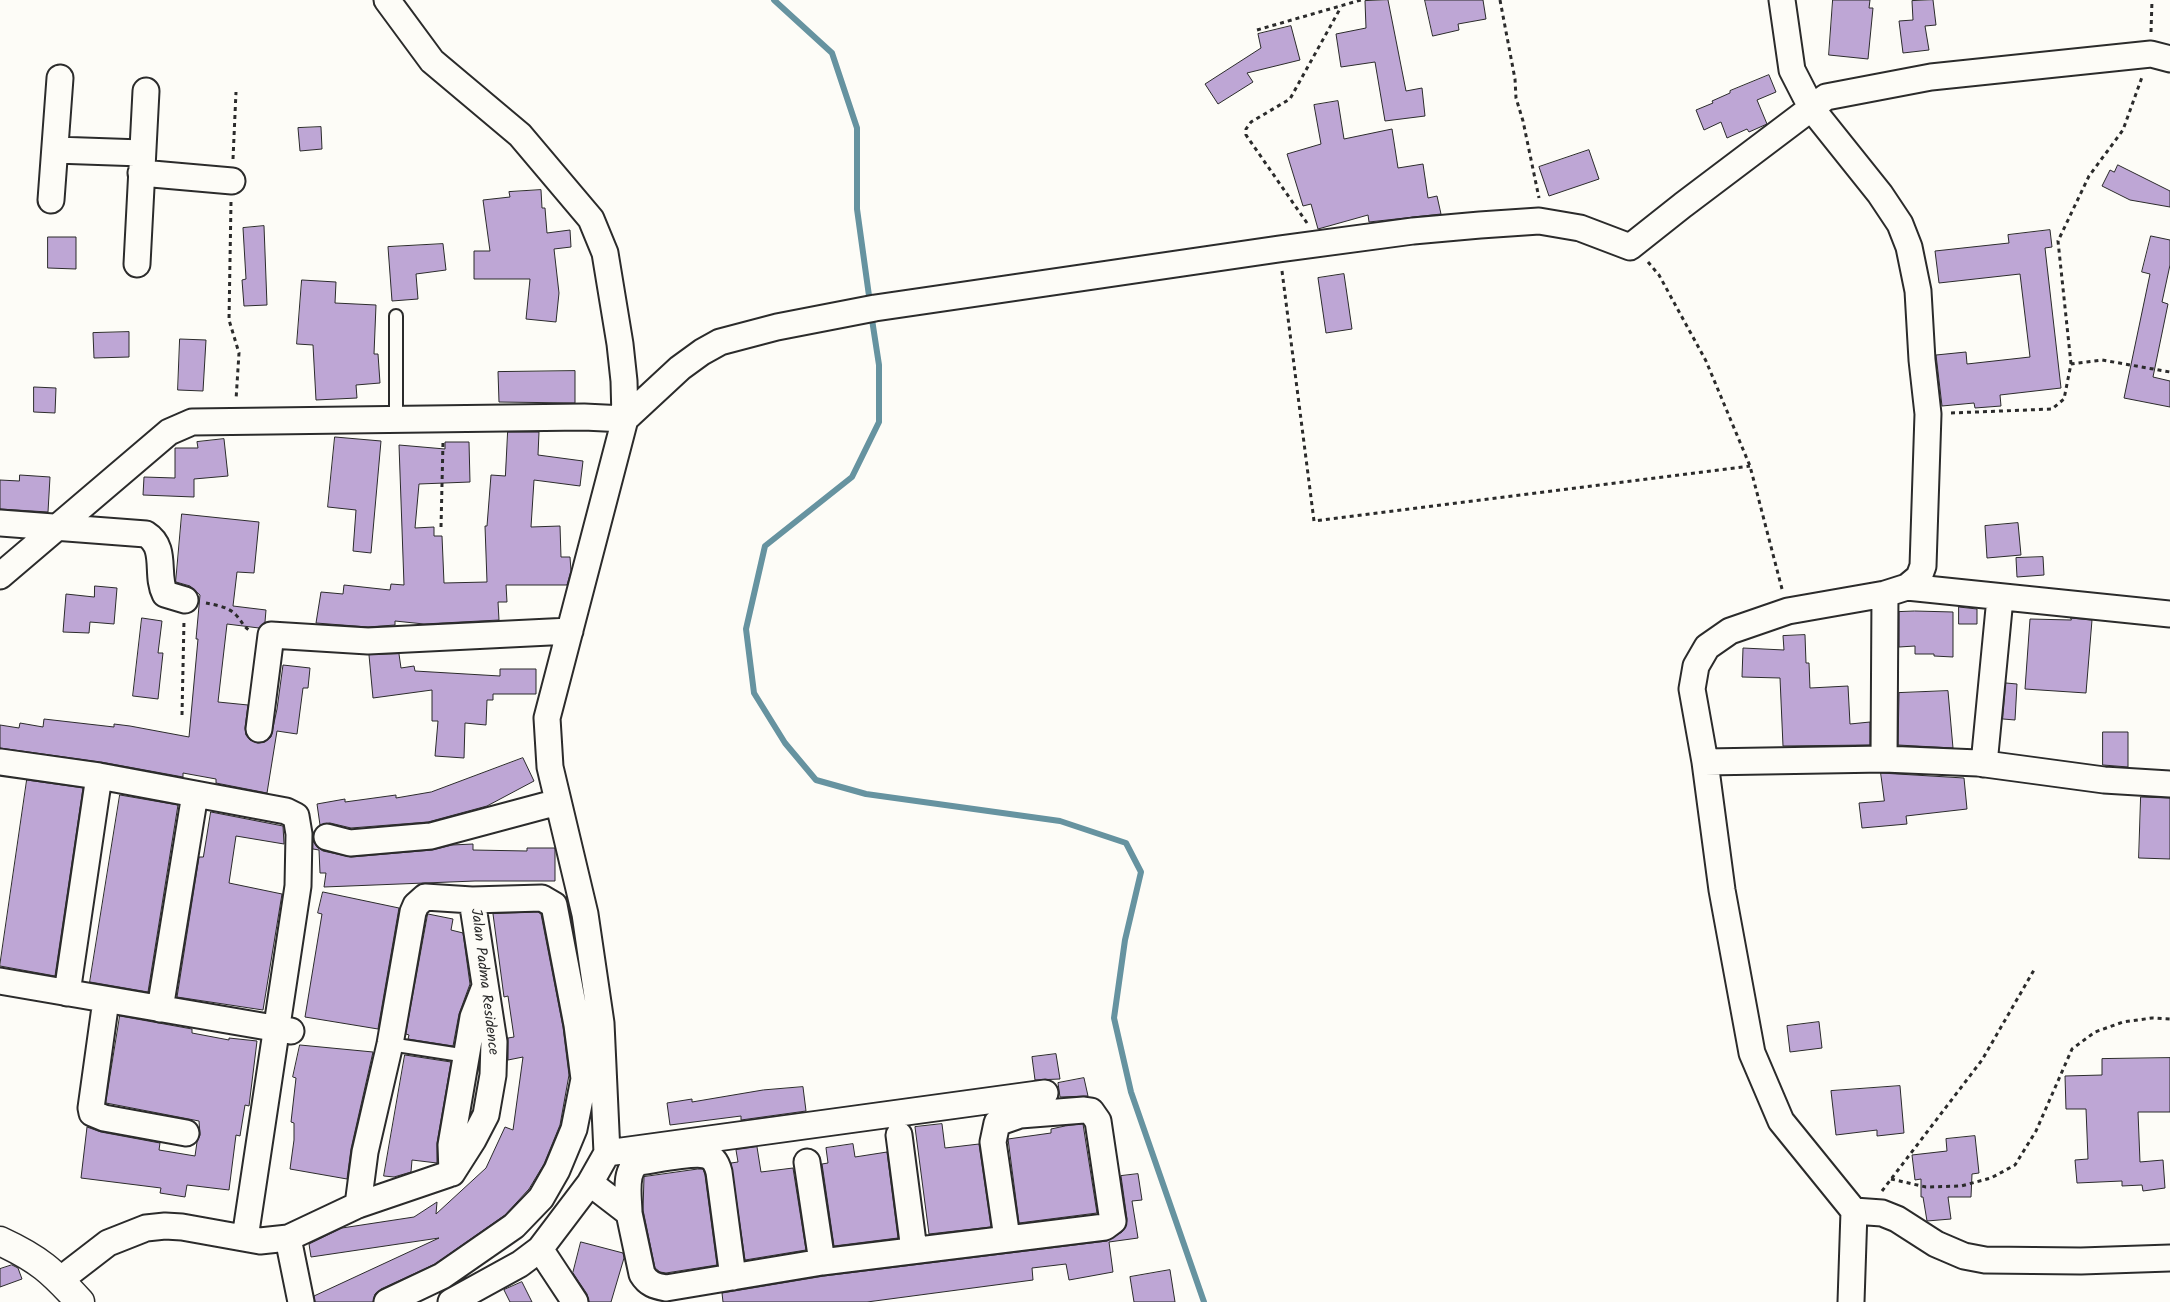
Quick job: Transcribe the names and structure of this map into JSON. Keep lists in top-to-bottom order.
{
  "streets": {
    "street": ["Jalan Padma Residence"]
  }
}
